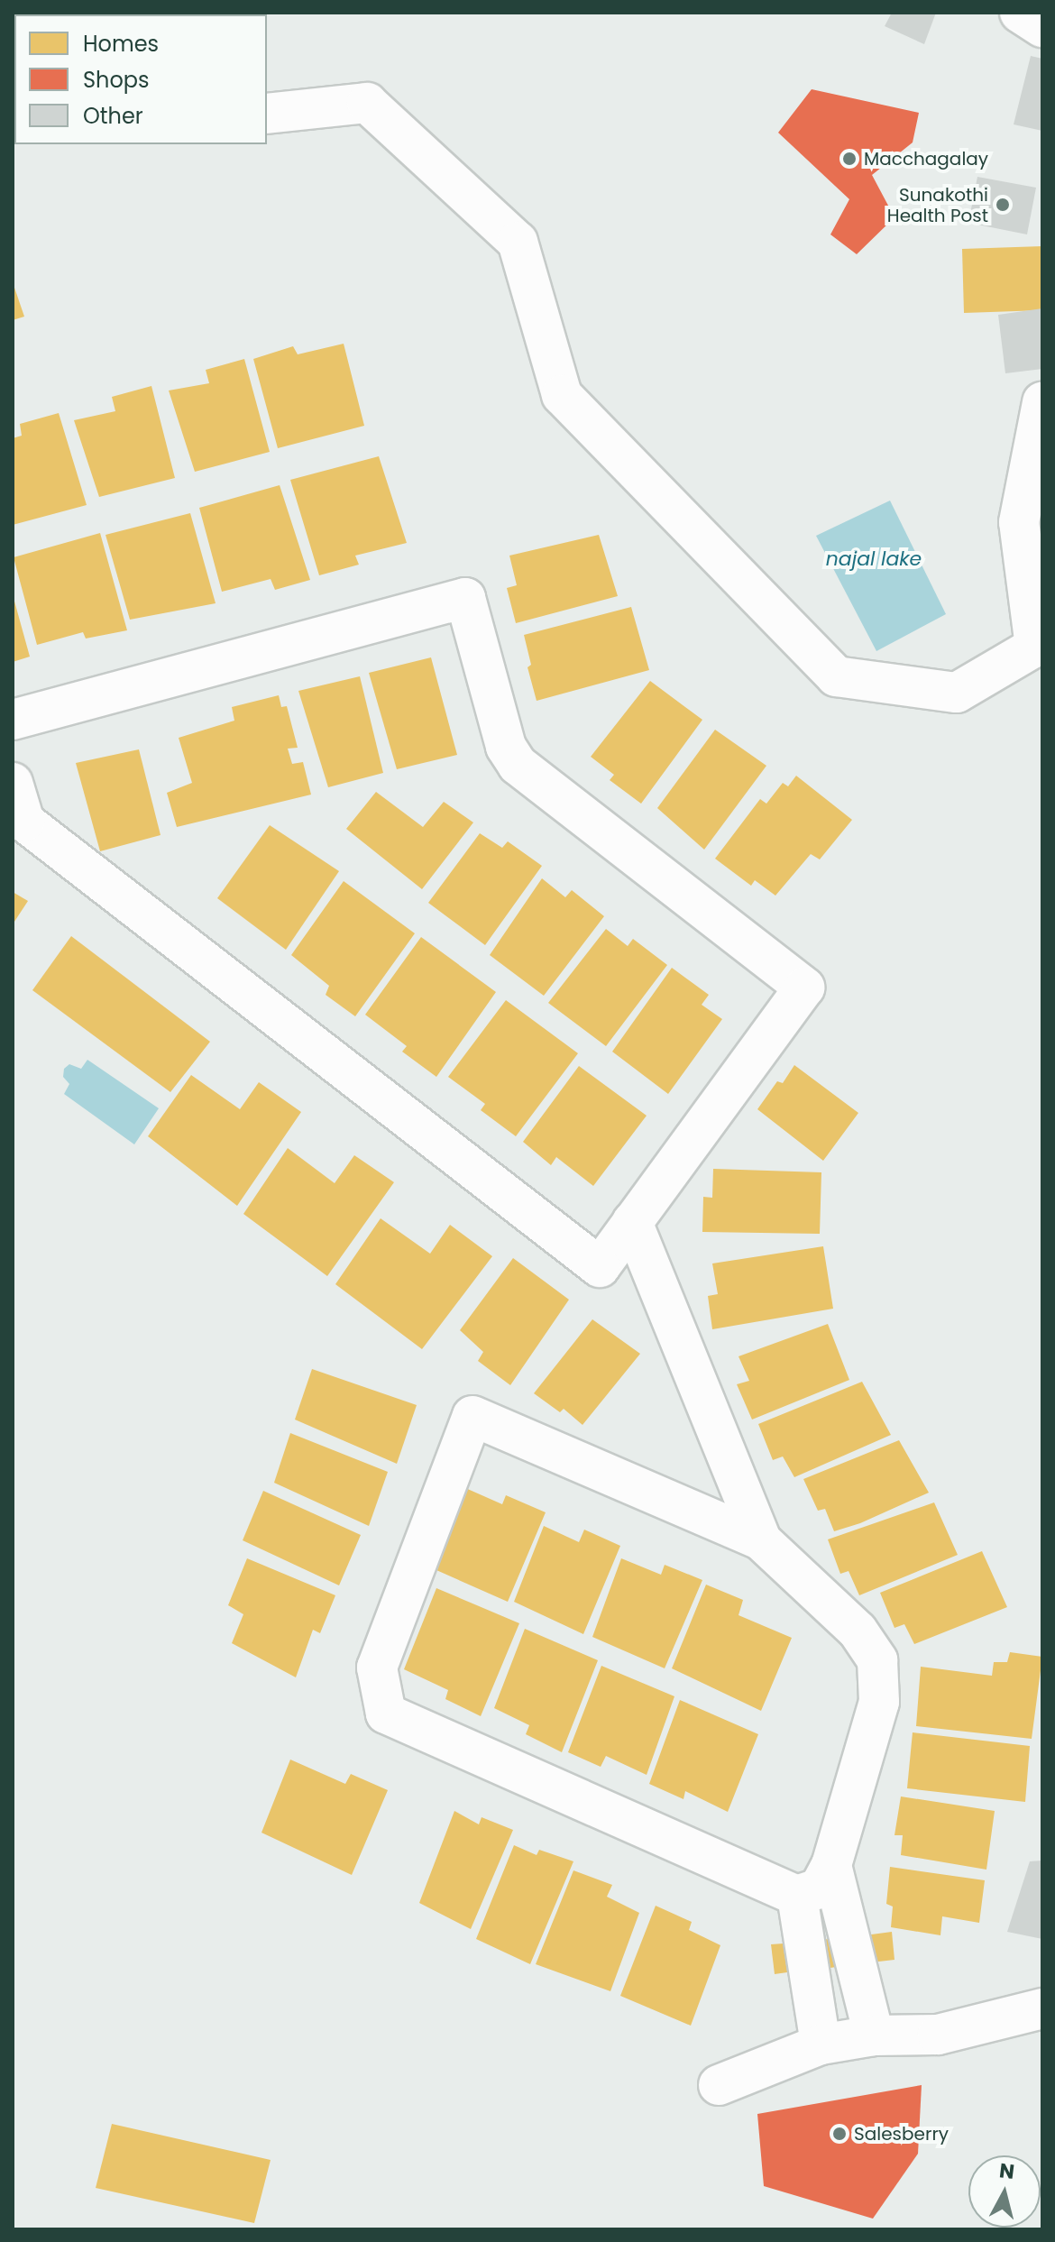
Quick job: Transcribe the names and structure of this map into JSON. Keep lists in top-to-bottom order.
{
  "water": ["najal lake"],
  "places": ["Macchagalay", "Sunakothi Health Post", "Salesberry"],
  "legend": ["Homes", "Shops", "Other"],
  "north": "top"
}
